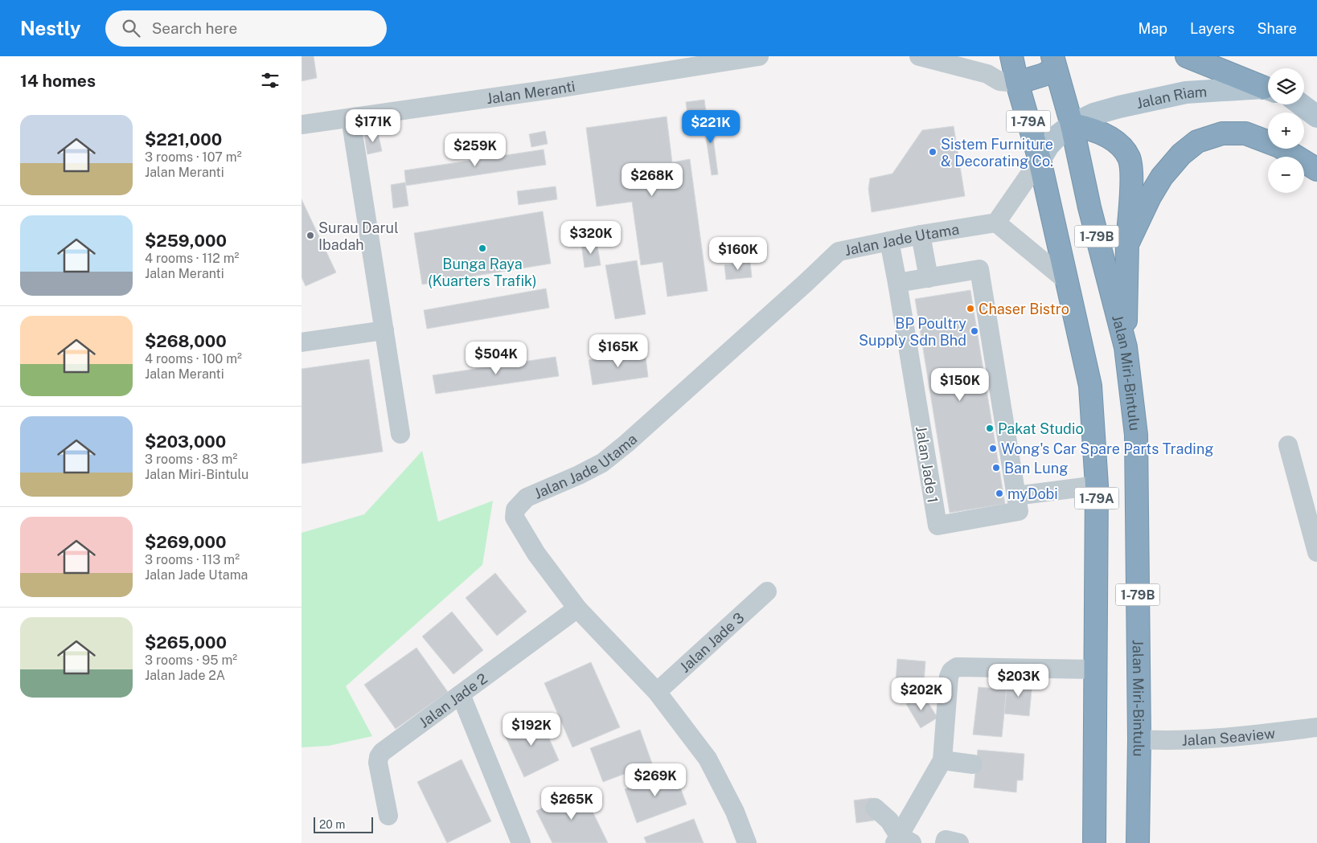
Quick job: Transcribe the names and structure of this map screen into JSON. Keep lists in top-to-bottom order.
{
  "streets": {
    "highway": ["1-79A", "1-79B", "Jalan Miri-Bintulu"],
    "main road": ["Jalan Riam"],
    "street": [
      "Jalan Meranti",
      "Jalan Jade Utama",
      "Jalan Jade 1",
      "Jalan Jade 3",
      "Jalan Jade 2",
      "Jalan Seaview"
    ]
  },
  "crossings": [
    ["Jalan Riam", "1-79A"],
    ["Jalan Riam", "Jalan Miri-Bintulu"],
    ["Jalan Jade Utama", "Jalan Jade 3"],
    ["Jalan Jade Utama", "Jalan Jade 2"],
    ["Jalan Miri-Bintulu", "Jalan Seaview"]
  ],
  "places": [
    "Sistem Furniture & Decorating Co.",
    "Surau Darul Ibadah",
    "Bunga Raya (Kuarters Trafik)",
    "Chaser Bistro",
    "BP Poultry Supply Sdn Bhd",
    "Pakat Studio",
    "Wong's Car Spare Parts Trading",
    "Ban Lung",
    "myDobi"
  ],
  "scale_bar": "20 m",
  "page": {
    "header": "Nestly",
    "search": "Search here",
    "nav": ["Map", "Layers", "Share"],
    "heading": "14 homes",
    "map_buttons": ["+", "−"],
    "list": [
      {
        "name": "$221,000",
        "note": "3 rooms · 107 m² · Jalan Meranti"
      },
      {
        "name": "$259,000",
        "note": "4 rooms · 112 m² · Jalan Meranti"
      },
      {
        "name": "$268,000",
        "note": "4 rooms · 100 m² · Jalan Meranti"
      },
      {
        "name": "$203,000",
        "note": "3 rooms · 83 m² · Jalan Miri-Bintulu"
      },
      {
        "name": "$269,000",
        "note": "3 rooms · 113 m² · Jalan Jade Utama"
      },
      {
        "name": "$265,000",
        "note": "3 rooms · 95 m² · Jalan Jade 2A"
      }
    ],
    "price": [
      "$171K",
      "$221K",
      "$259K",
      "$268K",
      "$320K",
      "$160K",
      "$165K",
      "$504K",
      "$150K",
      "$203K",
      "$202K",
      "$192K",
      "$269K",
      "$265K"
    ],
    "scale": "20 m"
  }
}
